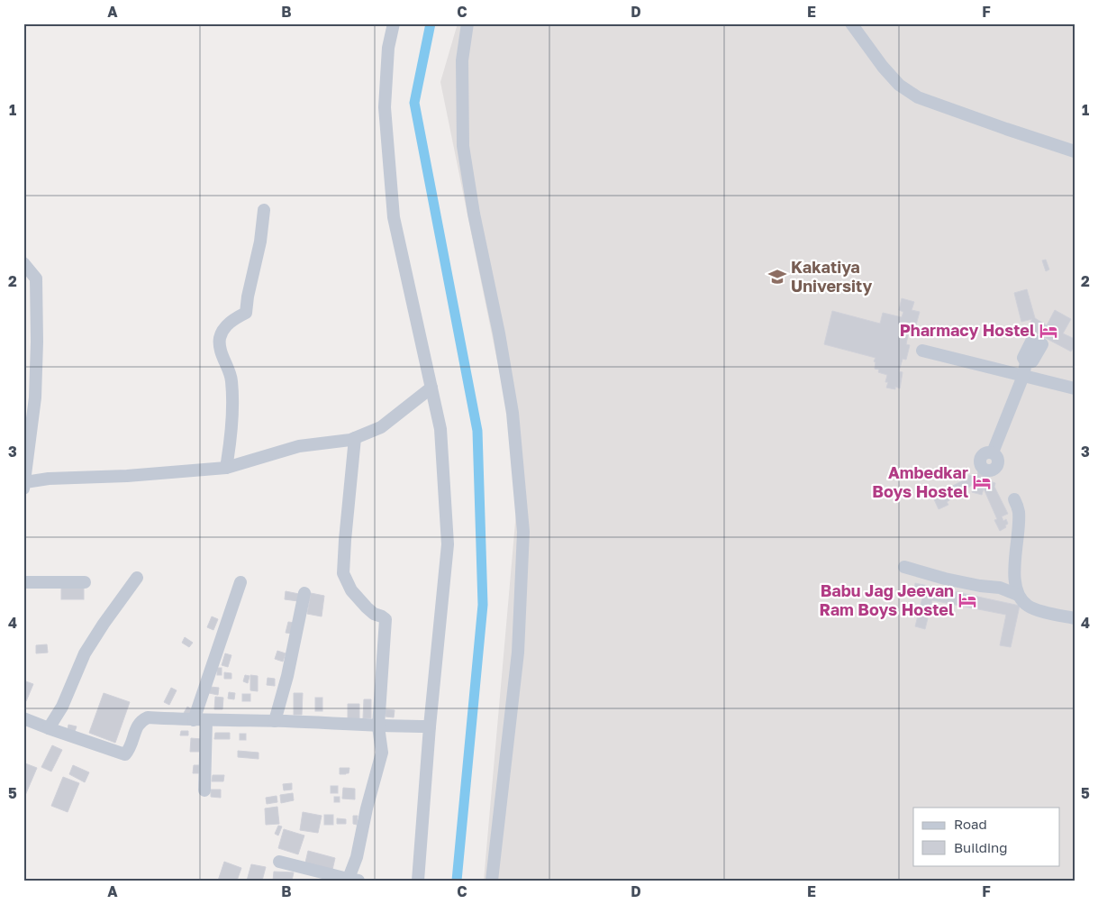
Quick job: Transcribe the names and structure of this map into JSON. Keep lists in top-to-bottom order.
{
  "places": {
    "school or university": ["Kakatiya University"],
    "hotel": ["Pharmacy Hostel", "Ambedkar Boys Hostel", "Babu Jag Jeevan Ram Boys Hostel"]
  },
  "legend": ["Road", "Building"],
  "grid": {
    "columns": [
      "A",
      "B",
      "C",
      "D",
      "E",
      "F"
    ],
    "rows": [
      "1",
      "2",
      "3",
      "4",
      "5"
    ]
  }
}
